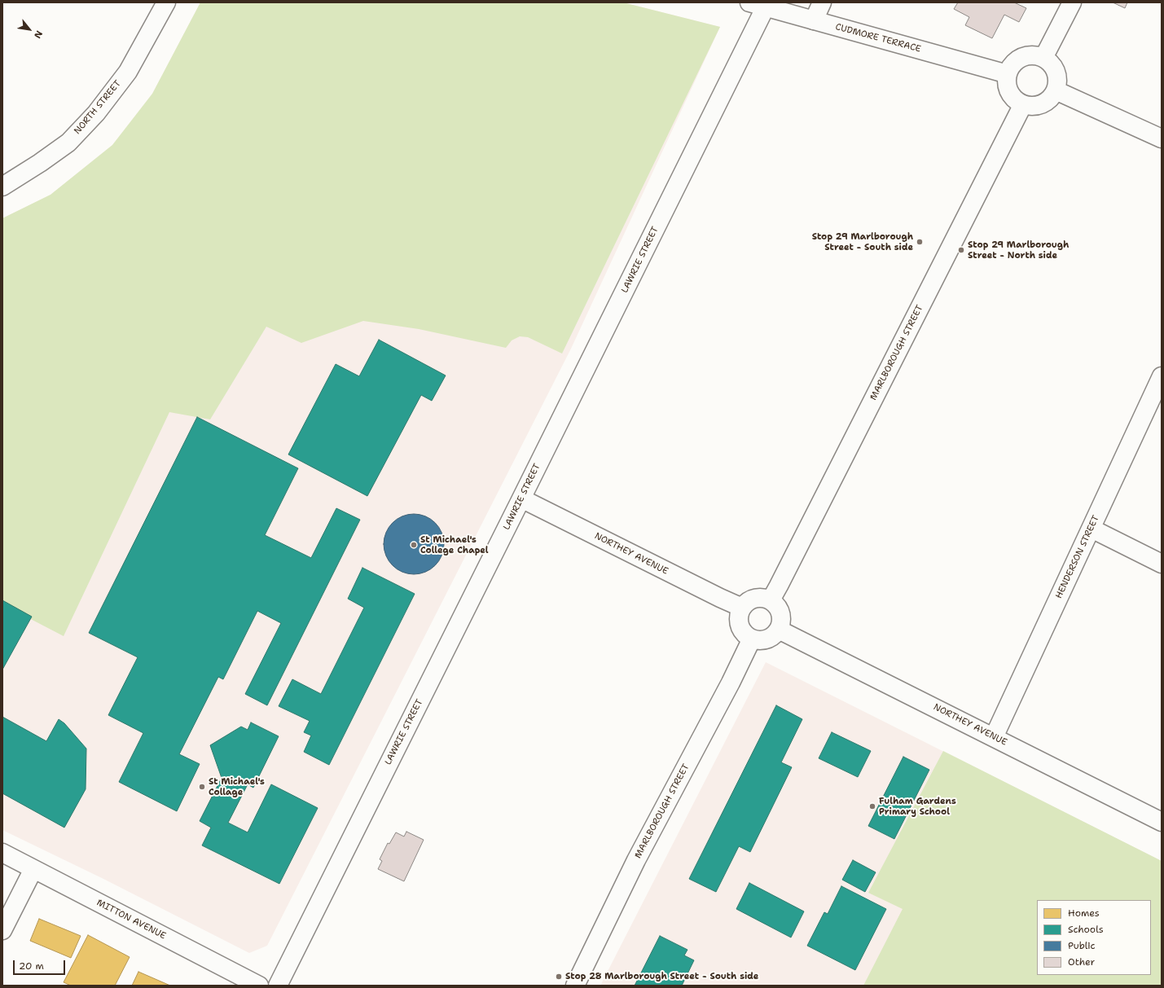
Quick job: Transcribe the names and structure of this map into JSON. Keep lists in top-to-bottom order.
{
  "streets": {
    "street": [
      "CUDMORE TERRACE",
      "NORTH STREET",
      "LAWRIE STREET",
      "MARLBOROUGH STREET",
      "NORTHEY AVENUE",
      "HENDERSON STREET",
      "MITTON AVENUE"
    ]
  },
  "crossings": [
    ["CUDMORE TERRACE", "LAWRIE STREET"],
    ["CUDMORE TERRACE", "MARLBOROUGH STREET"],
    ["LAWRIE STREET", "NORTHEY AVENUE"],
    ["MARLBOROUGH STREET", "NORTHEY AVENUE"],
    ["NORTHEY AVENUE", "HENDERSON STREET"]
  ],
  "places": [
    "Stop 29 Marlborough Street - South side",
    "Stop 29 Marlborough Street - North side",
    "St Michael's College Chapel",
    "St Michael's Collage",
    "Fulham Gardens Primary School",
    "Stop 28 Marlborough Street - South side"
  ],
  "legend": [
    "Homes",
    "Schools",
    "Public",
    "Other"
  ],
  "scale_bar": "20 m",
  "north": "bottom right"
}
